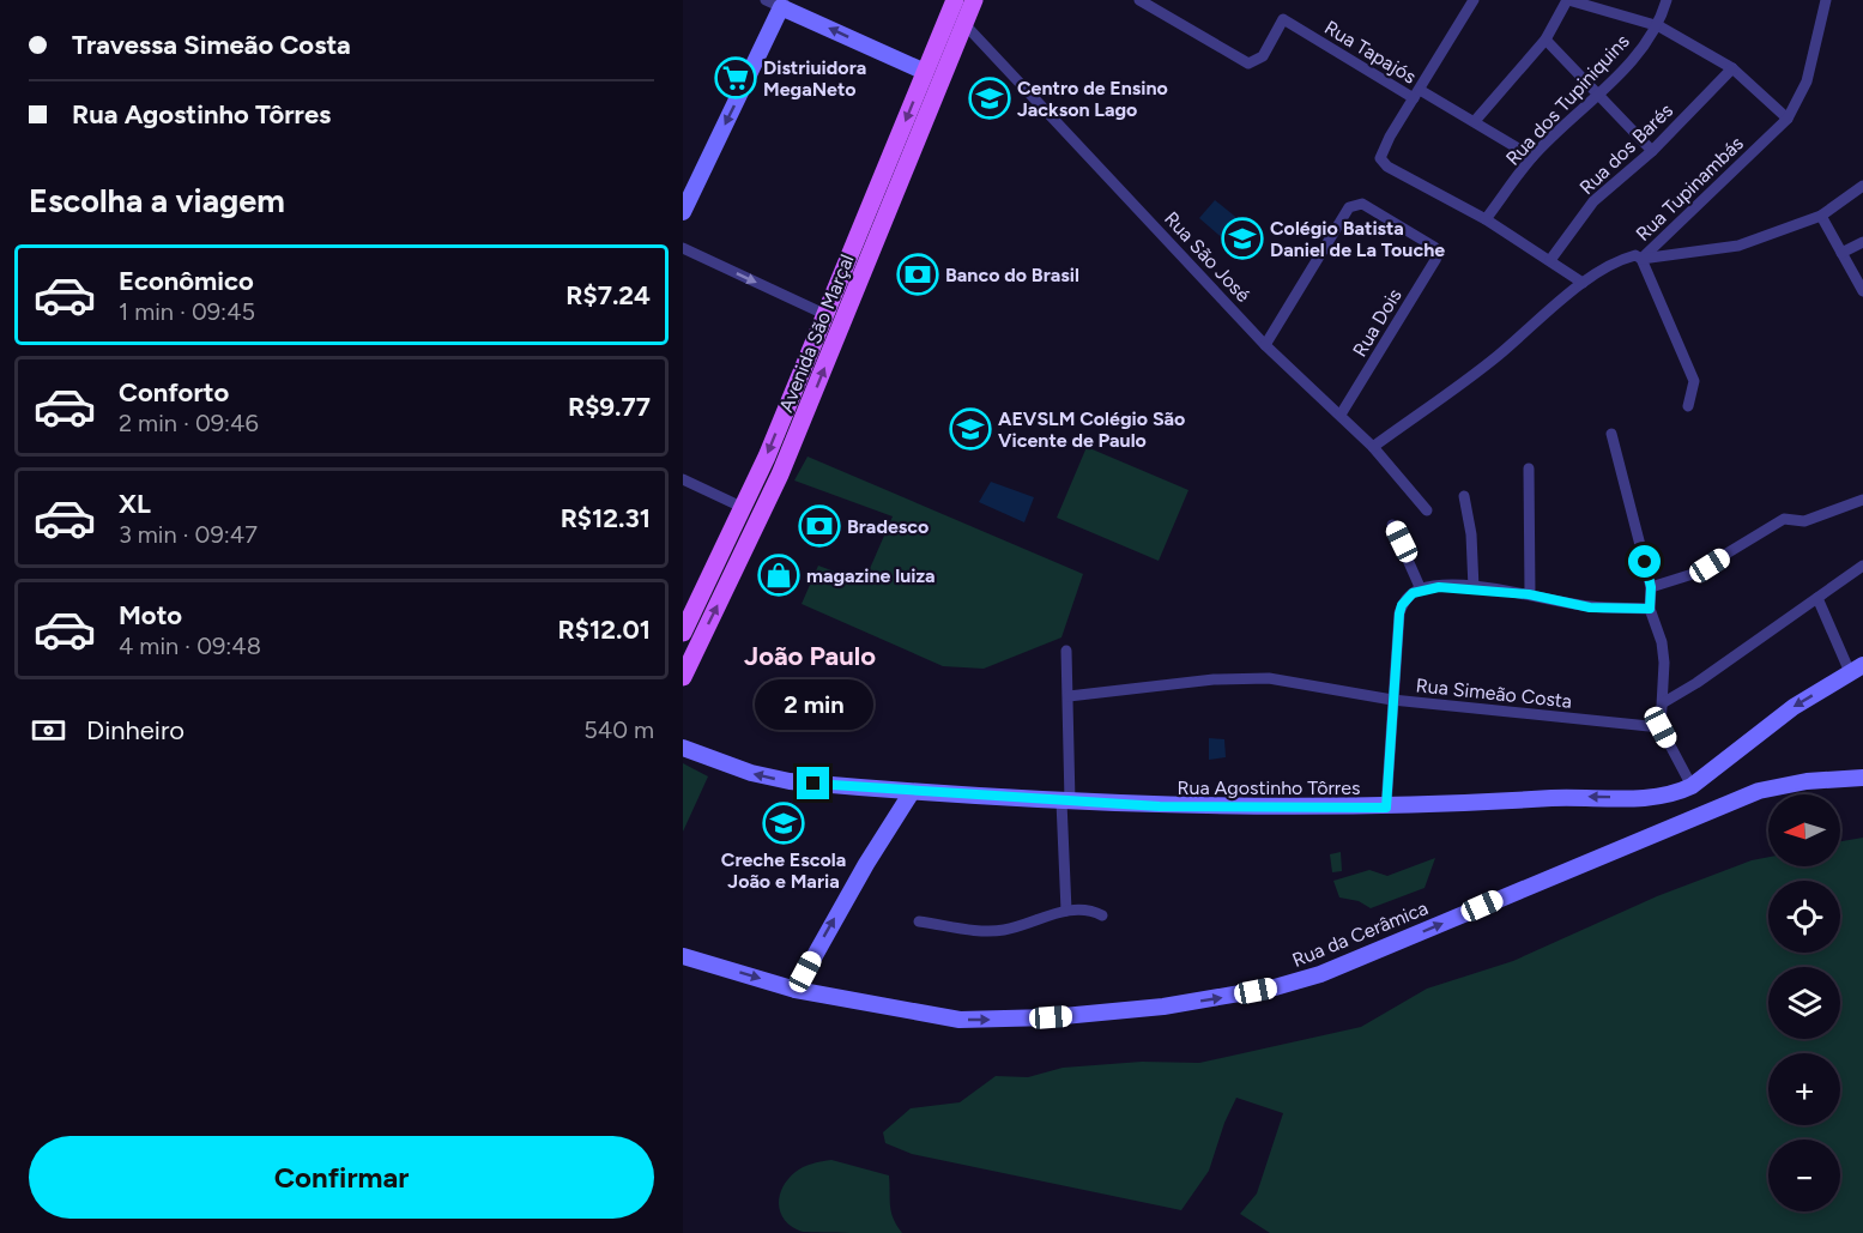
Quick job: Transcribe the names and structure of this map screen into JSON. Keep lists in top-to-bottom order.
{
  "streets": {
    "main road": ["Avenida São Marçal"],
    "street": [
      "Rua Tapajós",
      "Rua dos Tupiniquins",
      "Rua dos Barés",
      "Rua Tupinambás",
      "Rua São José",
      "Rua Dois",
      "Rua Simeão Costa",
      "Rua Agostinho Tôrres",
      "Rua da Cerâmica"
    ]
  },
  "crossings": [
    ["Rua Tapajós", "Rua dos Tupiniquins"],
    ["Rua Tupinambás", "Rua São José"],
    ["Rua São José", "Rua Dois"],
    ["Rua São José", "Avenida São Marçal"]
  ],
  "one_way": ["Rua Agostinho Tôrres", "Rua da Cerâmica"],
  "districts": ["João Paulo"],
  "places": {
    "supermarket": ["Distriuidora MegaNeto"],
    "school or university": [
      "Centro de Ensino Jackson Lago",
      "Colégio Batista Daniel de La Touche",
      "AEVSLM Colégio São Vicente de Paulo",
      "Creche Escola João e Maria"
    ],
    "bank": ["Banco do Brasil", "Bradesco"],
    "shop": ["magazine luiza"]
  },
  "north": "left",
  "page": {
    "banner": ["Travessa Simeão Costa", "Rua Agostinho Tôrres"],
    "heading": "Escolha a viagem",
    "list": [
      {
        "name": "Econômico",
        "note": "1 min · 09:45",
        "value": "R$7.24"
      },
      {
        "name": "Conforto",
        "note": "2 min · 09:46",
        "value": "R$9.77"
      },
      {
        "name": "XL",
        "note": "3 min · 09:47",
        "value": "R$12.31"
      },
      {
        "name": "Moto",
        "note": "4 min · 09:48",
        "value": "R$12.01"
      }
    ],
    "bubble": "2 min",
    "pay": ["Dinheiro", "540 m"],
    "map_buttons": ["+", "−"],
    "buttons": "Confirmar"
  }
}
